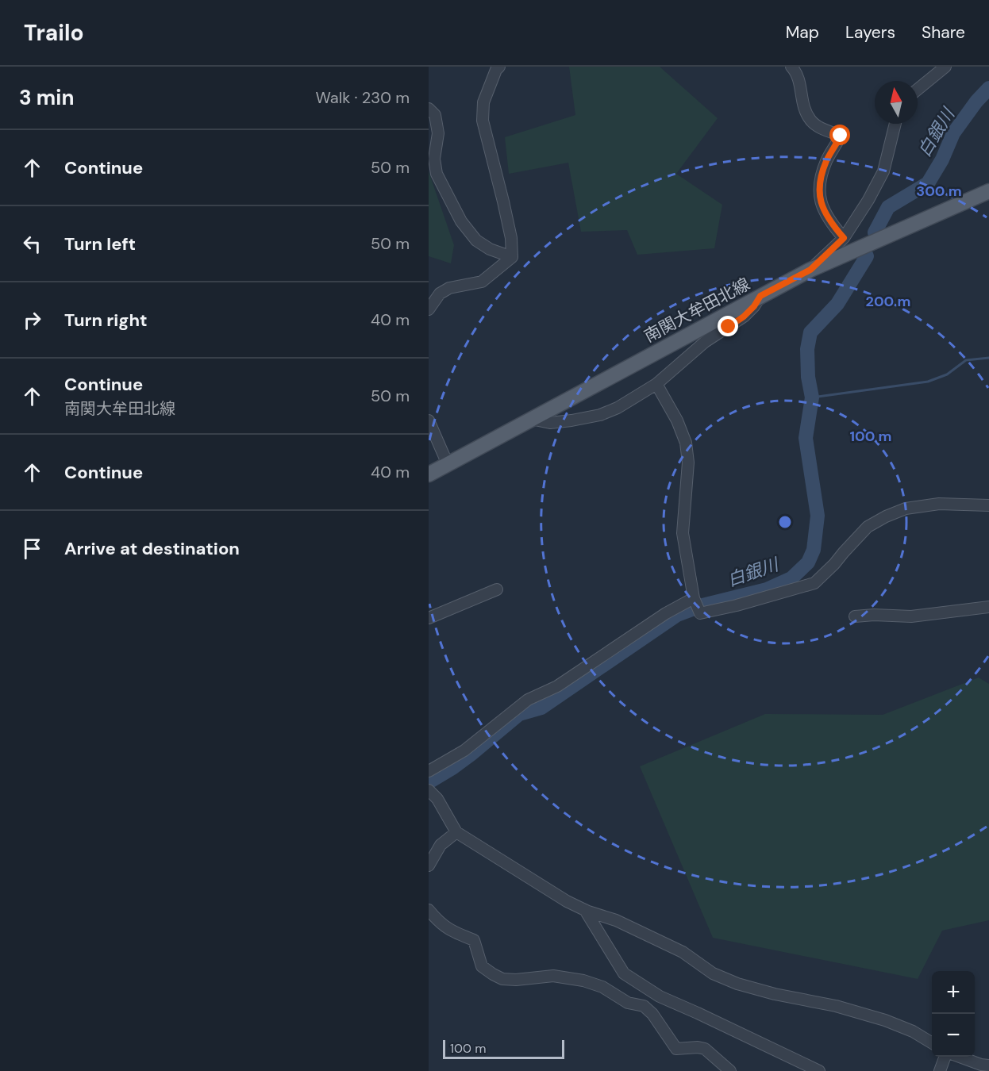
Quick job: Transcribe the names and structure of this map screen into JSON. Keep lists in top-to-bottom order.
{
  "streets": {
    "main road": ["南関大牟田北線"]
  },
  "water": ["白銀川"],
  "scale_bar": "100 m",
  "north": "top",
  "page": {
    "header": "Trailo",
    "nav": ["Map", "Layers", "Share"],
    "heading": ["3 min", "Walk · 230 m"],
    "list": [
      ["Continue", "50 m"],
      ["Turn left", "50 m"],
      ["Turn right", "40 m"],
      ["Continue", "南関大牟田北線", "50 m"],
      ["Continue", "40 m"],
      "Arrive at destination"
    ],
    "map_buttons": ["+", "−"],
    "scale": "100 m"
  },
  "rings": ["300 m", "200 m", "100 m"]
}
